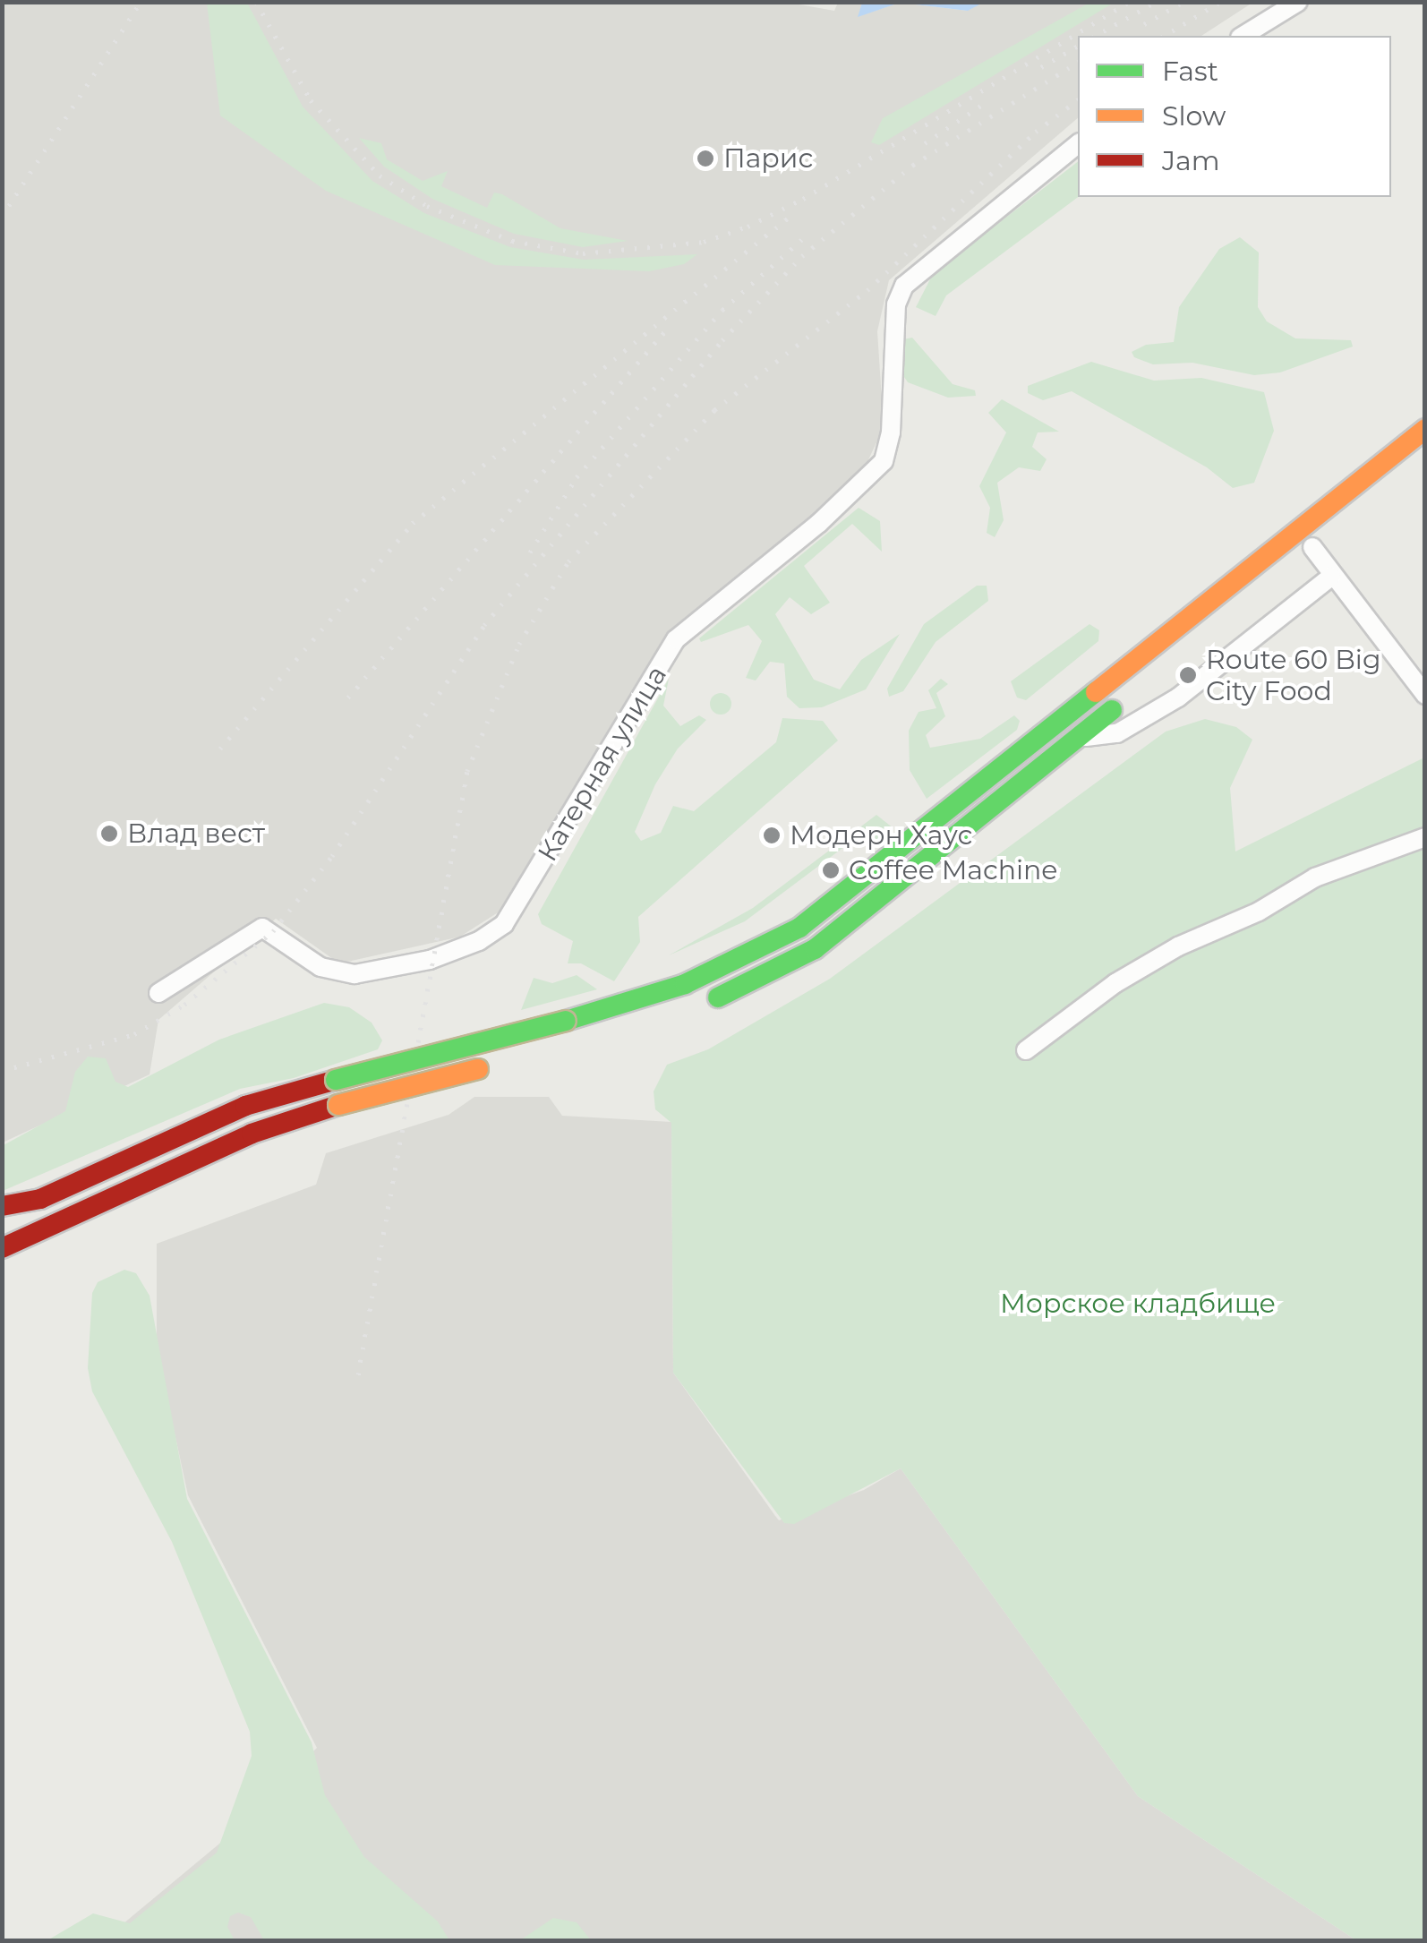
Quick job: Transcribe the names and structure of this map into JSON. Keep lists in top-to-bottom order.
{
  "streets": {
    "street": ["Катерная улица"]
  },
  "parks": ["Морское кладбище"],
  "places": [
    "Парис",
    "Route 60 Big City Food",
    "Влад вест",
    "Модерн Хаус",
    "Coffee Machine"
  ],
  "legend": ["Fast", "Slow", "Jam"]
}
